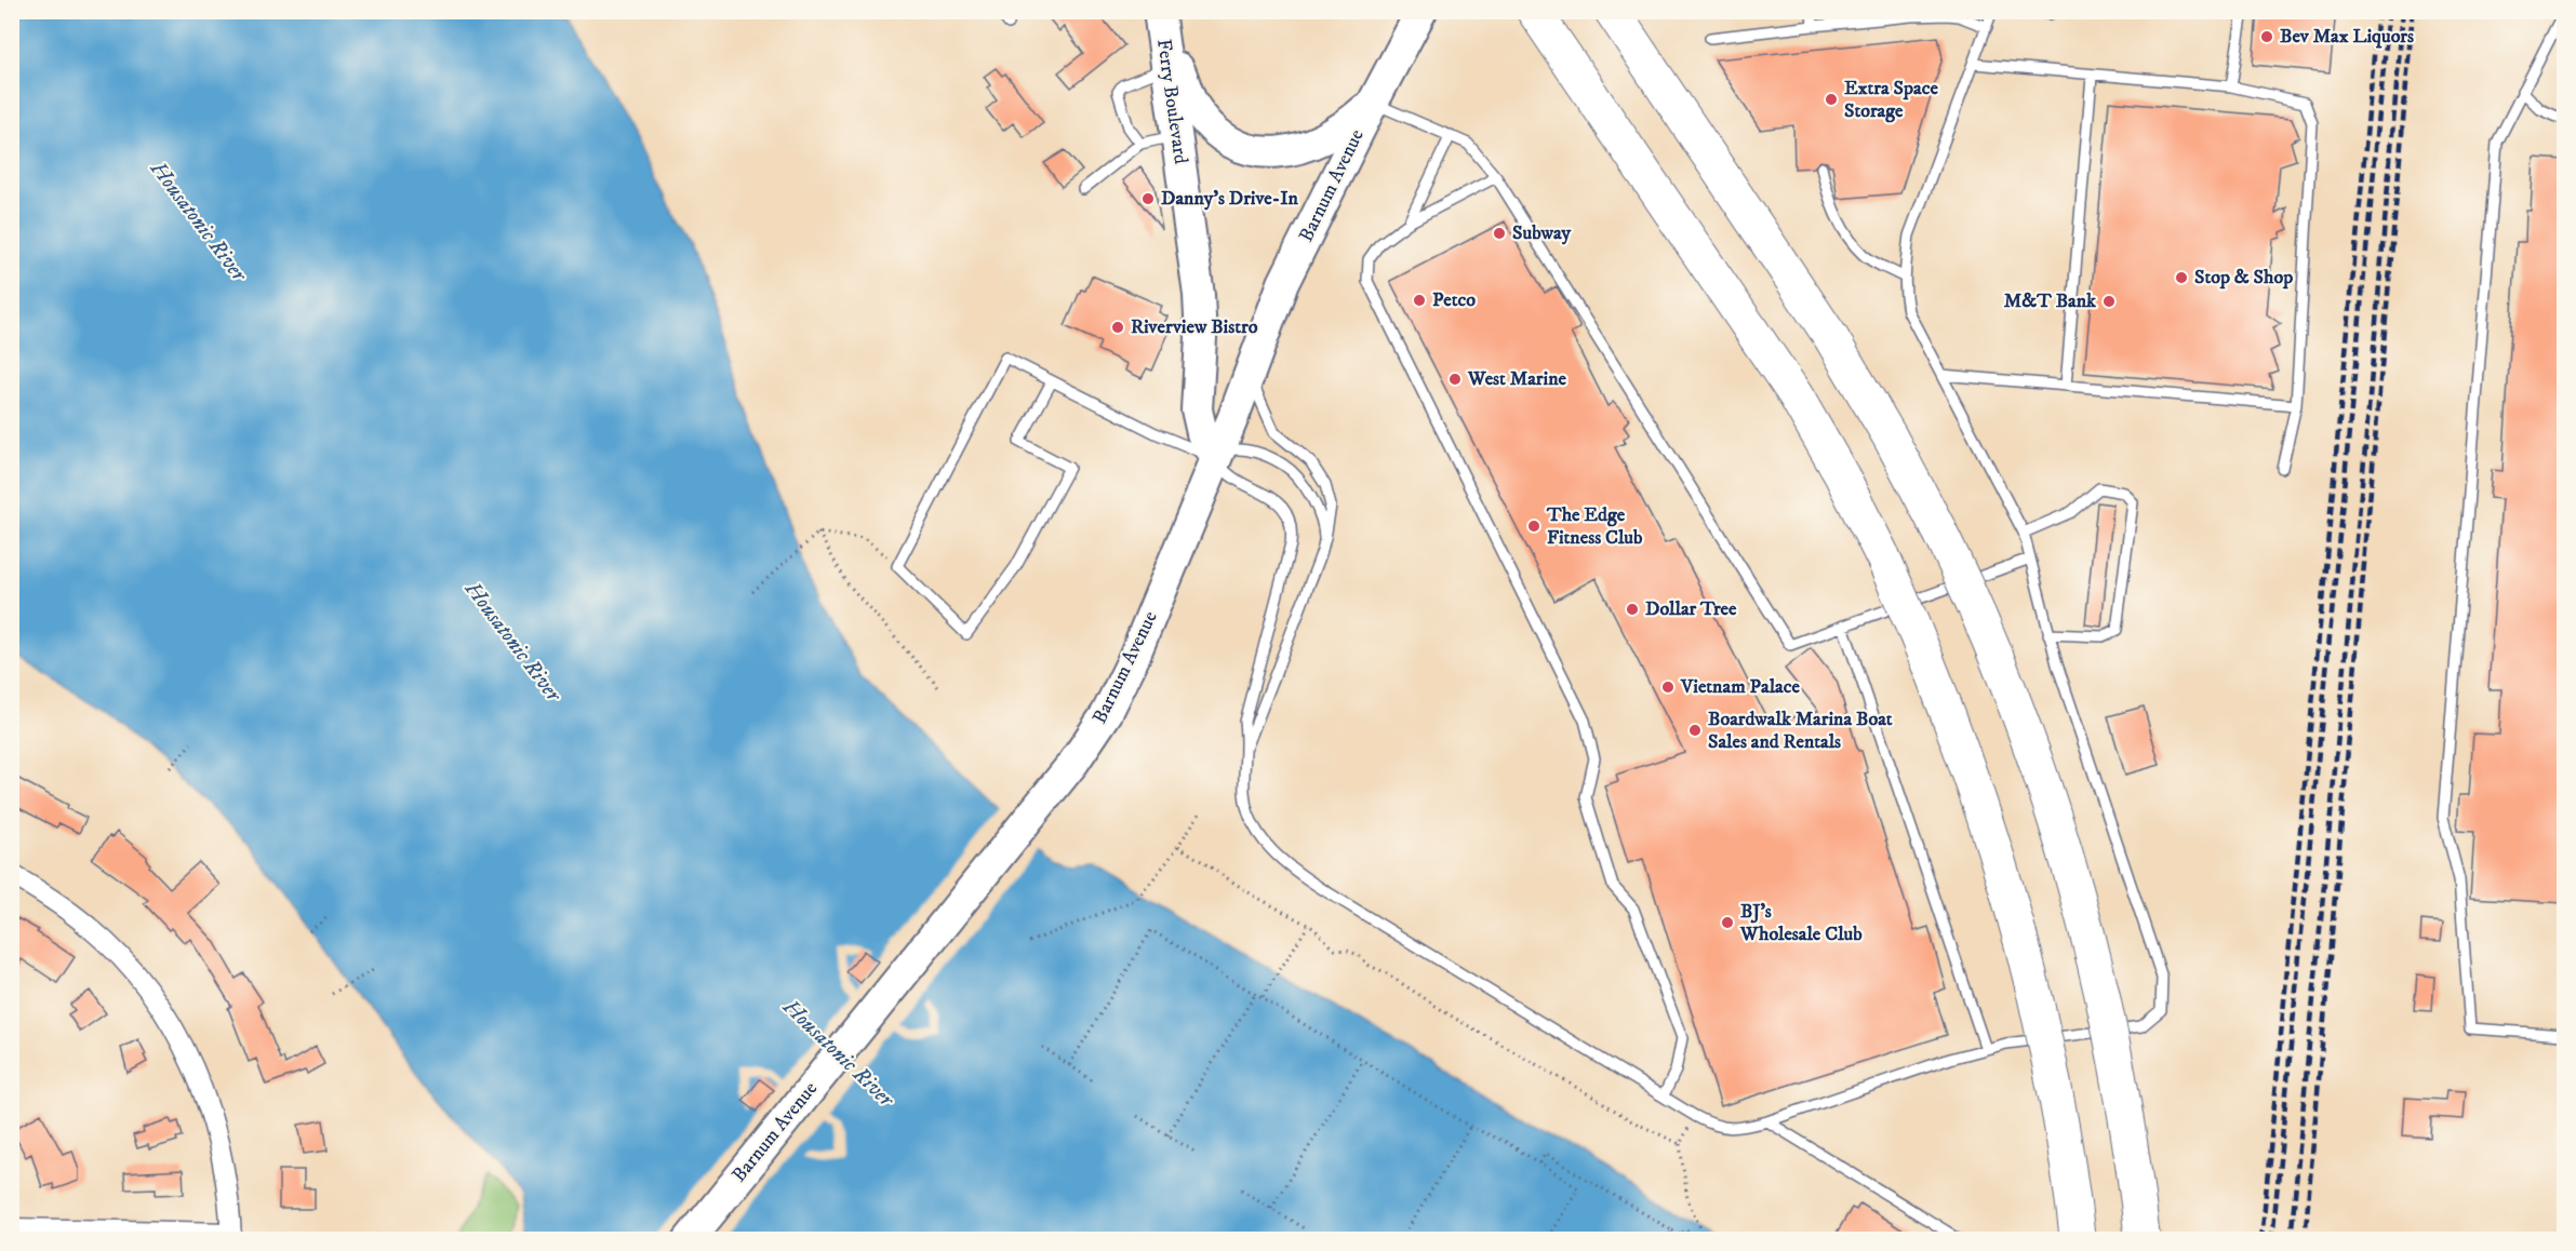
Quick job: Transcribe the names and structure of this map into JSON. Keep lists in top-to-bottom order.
{
  "streets": {
    "main road": ["Ferry Boulevard", "Barnum Avenue"]
  },
  "crossings": [
    ["Ferry Boulevard", "Barnum Avenue"]
  ],
  "water": ["Housatonic River"],
  "places": [
    "Bev Max Liquors",
    "Extra Space Storage",
    "Danny's Drive-In",
    "Subway",
    "Stop & Shop",
    "Petco",
    "M&T Bank",
    "Riverview Bistro",
    "West Marine",
    "The Edge Fitness Club",
    "Dollar Tree",
    "Vietnam Palace",
    "Boardwalk Marina Boat Sales and Rentals",
    "BJ's Wholesale Club"
  ]
}
